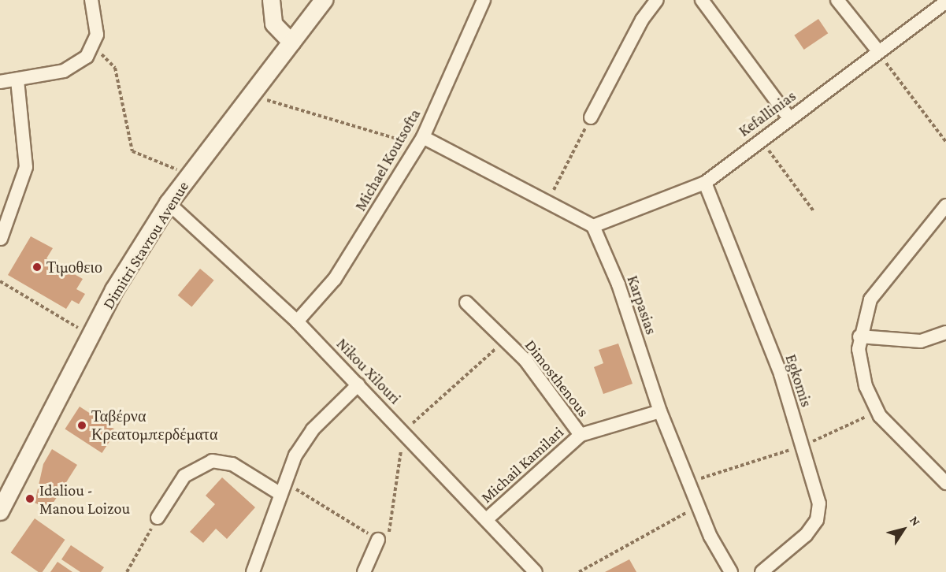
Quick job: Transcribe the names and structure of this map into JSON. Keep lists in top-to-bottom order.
{
  "streets": {
    "main road": ["Dimitri Stavrou Avenue"],
    "street": [
      "Kefallinias",
      "Michael Koutsofta",
      "Karpasias",
      "Nikou Xilouri",
      "Dimosthenous",
      "Egkomis",
      "Michail Kamilari"
    ]
  },
  "crossings": [
    ["Kefallinias", "Karpasias"],
    ["Kefallinias", "Egkomis"],
    ["Michael Koutsofta", "Nikou Xilouri"],
    ["Dimitri Stavrou Avenue", "Nikou Xilouri"],
    ["Karpasias", "Michail Kamilari"],
    ["Nikou Xilouri", "Michail Kamilari"],
    ["Dimosthenous", "Michail Kamilari"]
  ],
  "places": ["Τιμοθειο", "Ταβέρνα Κρεατομπερδέματα", "Idaliou - Manou Loizou"],
  "north": "top right"
}
